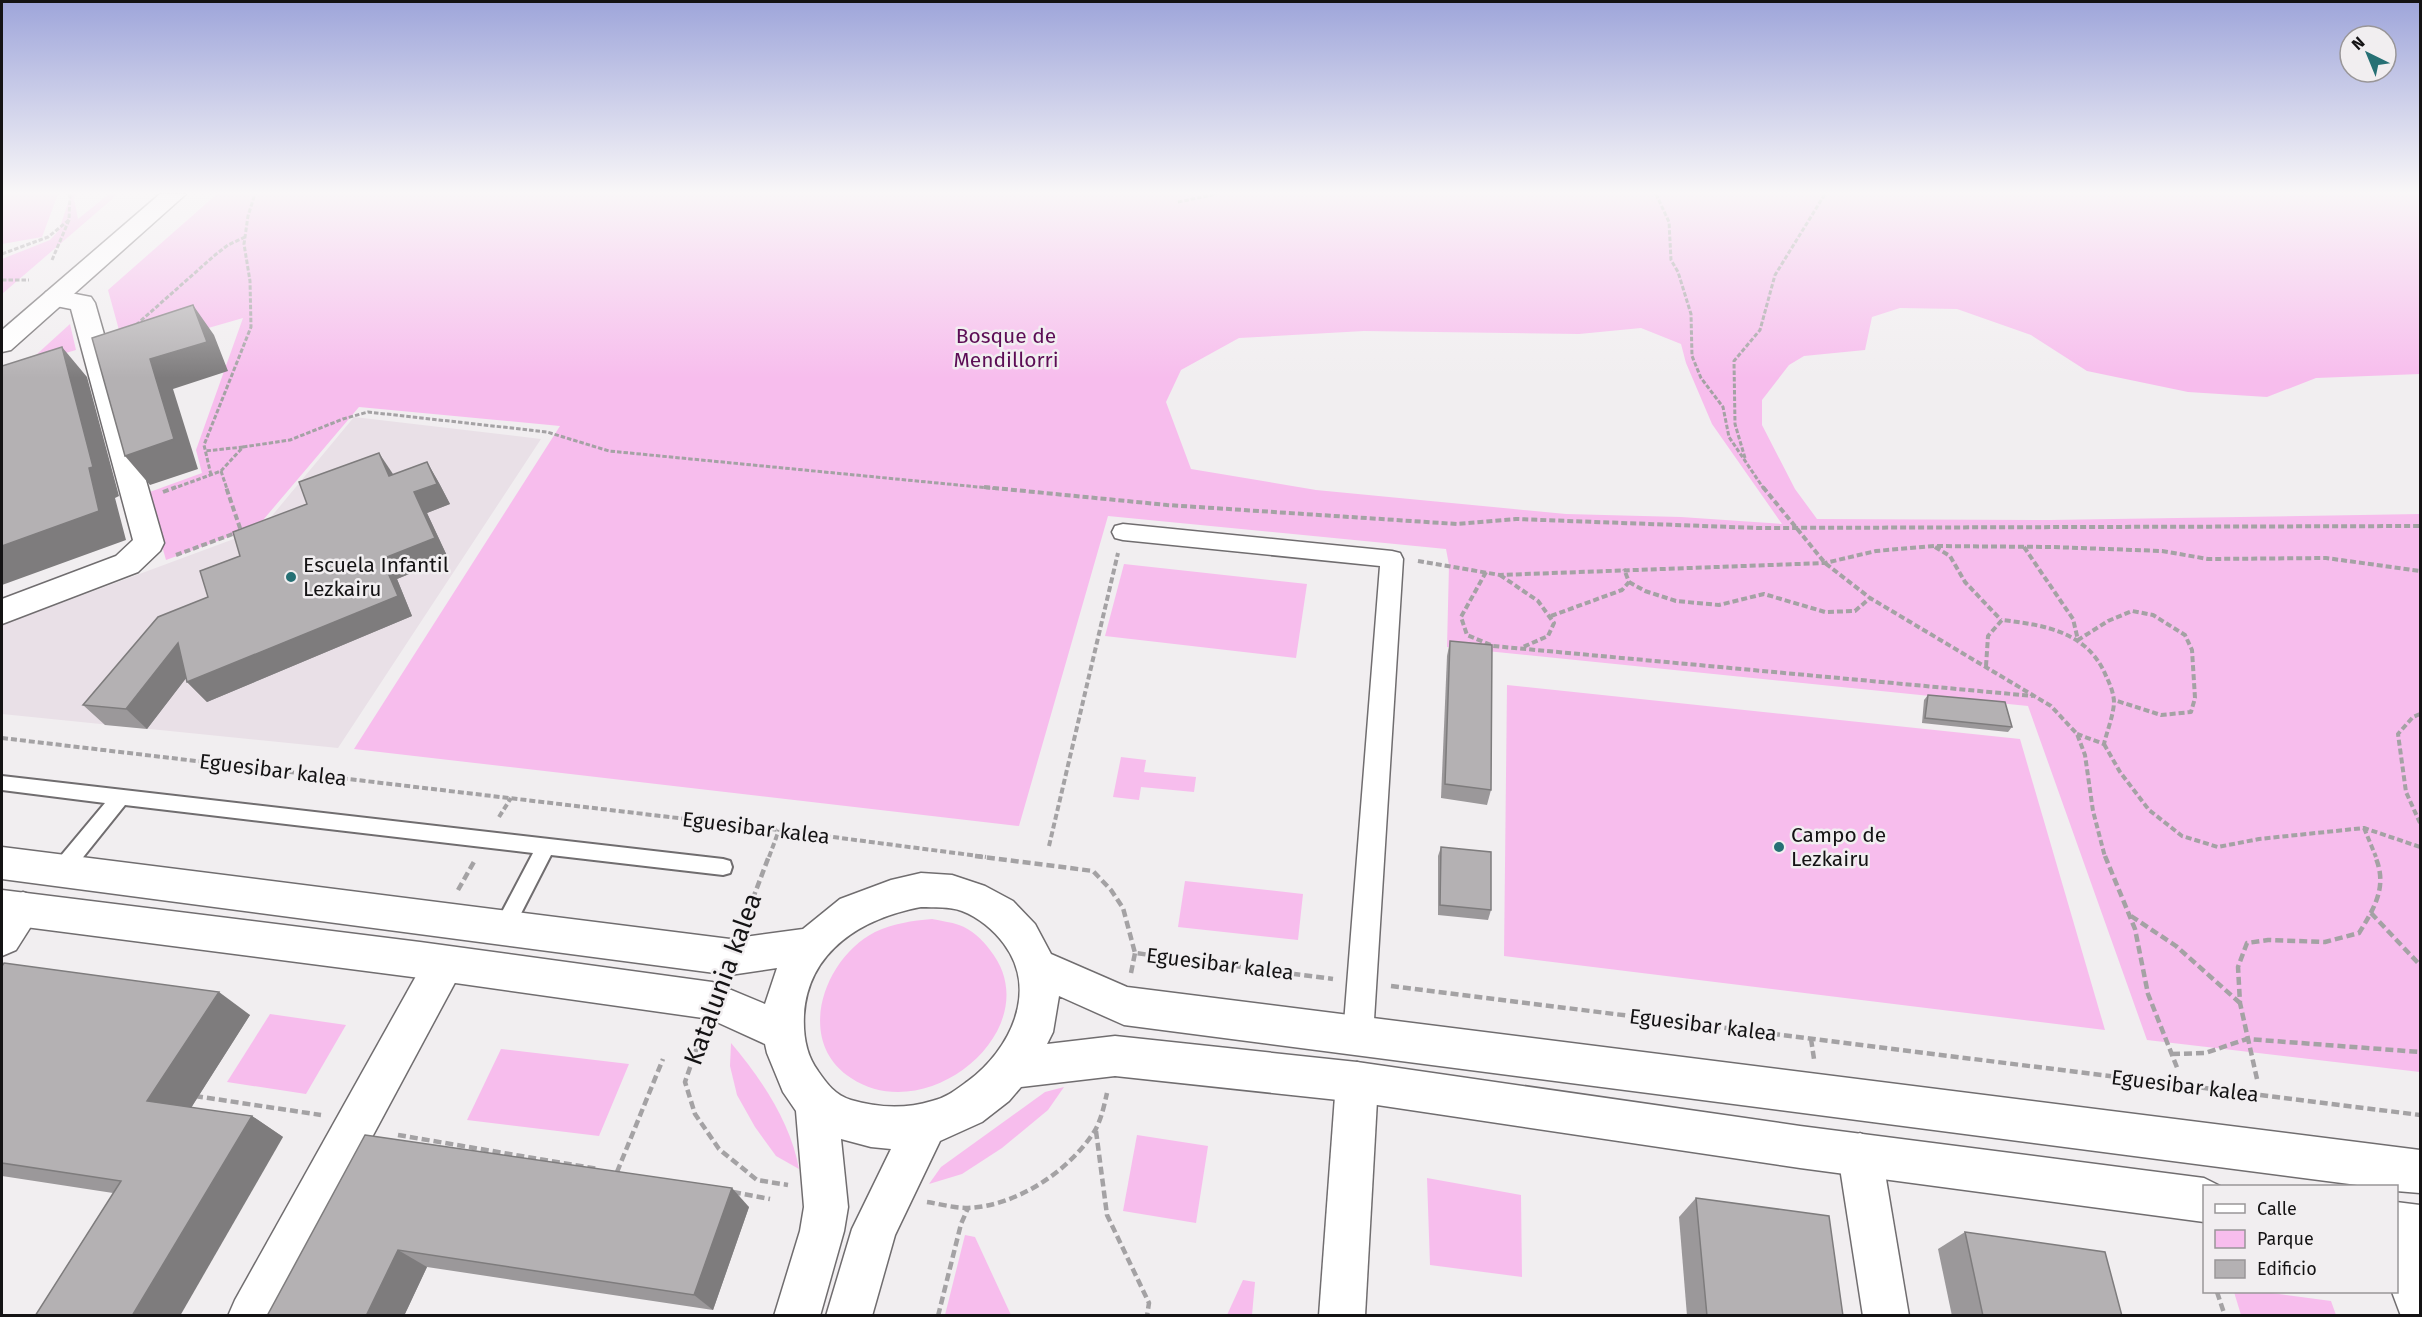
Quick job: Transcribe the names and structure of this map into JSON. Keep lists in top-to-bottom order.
{
  "streets": {
    "path": ["Eguesibar kalea", "Katalunia kalea"]
  },
  "crossings": [
    ["Eguesibar kalea", "Katalunia kalea"]
  ],
  "parks": ["Bosque de Mendillorri"],
  "places": ["Escuela Infantil Lezkairu", "Campo de Lezkairu"],
  "legend": ["Calle", "Parque", "Edificio"],
  "north": "top left"
}
